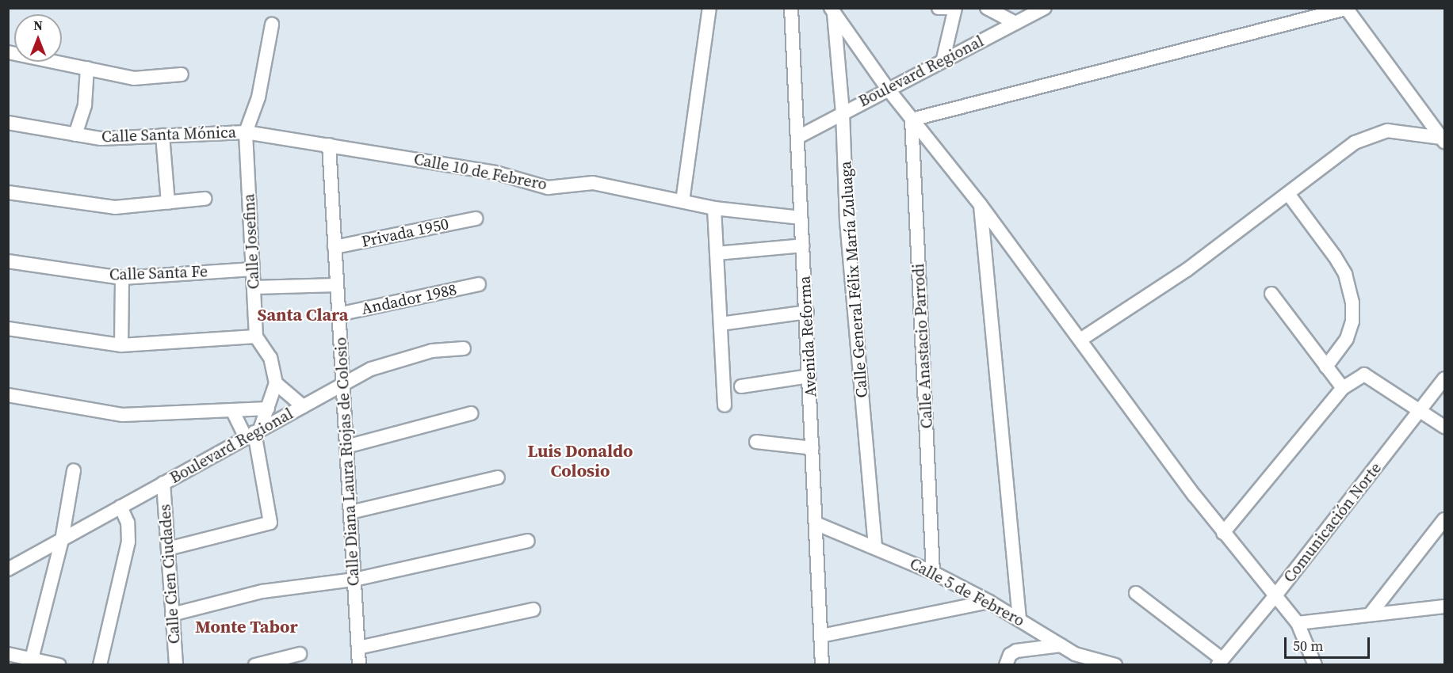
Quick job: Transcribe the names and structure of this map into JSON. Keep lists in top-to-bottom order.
{
  "streets": {
    "street": [
      "Boulevard Regional",
      "Calle Santa Mónica",
      "Calle 10 de Febrero",
      "Privada 1950",
      "Calle Josefina",
      "Calle Santa Fe",
      "Calle General Félix María Zuluaga",
      "Andador 1988",
      "Avenida Reforma",
      "Calle Anastacio Parrodi",
      "Calle Diana Laura Riojas de Colosio",
      "Comunicación Norte",
      "Calle Cien Ciudades",
      "Calle 5 de Febrero"
    ]
  },
  "crossings": [
    ["Boulevard Regional", "Calle General Félix María Zuluaga"],
    ["Boulevard Regional", "Avenida Reforma"],
    ["Boulevard Regional", "Calle Diana Laura Riojas de Colosio"],
    ["Boulevard Regional", "Calle Cien Ciudades"],
    ["Calle Santa Mónica", "Calle 10 de Febrero"],
    ["Calle Santa Mónica", "Calle Josefina"],
    ["Calle Santa Mónica", "Calle Diana Laura Riojas de Colosio"],
    ["Calle 10 de Febrero", "Avenida Reforma"],
    ["Calle 10 de Febrero", "Calle Diana Laura Riojas de Colosio"],
    ["Privada 1950", "Calle Diana Laura Riojas de Colosio"],
    ["Calle Josefina", "Calle Santa Fe"],
    ["Calle General Félix María Zuluaga", "Calle 5 de Febrero"],
    ["Andador 1988", "Calle Diana Laura Riojas de Colosio"],
    ["Avenida Reforma", "Calle 5 de Febrero"],
    ["Calle Anastacio Parrodi", "Calle 5 de Febrero"]
  ],
  "districts": ["Santa Clara", "Luis Donaldo Colosio", "Monte Tabor"],
  "scale_bar": "50 m",
  "north": "top"
}
